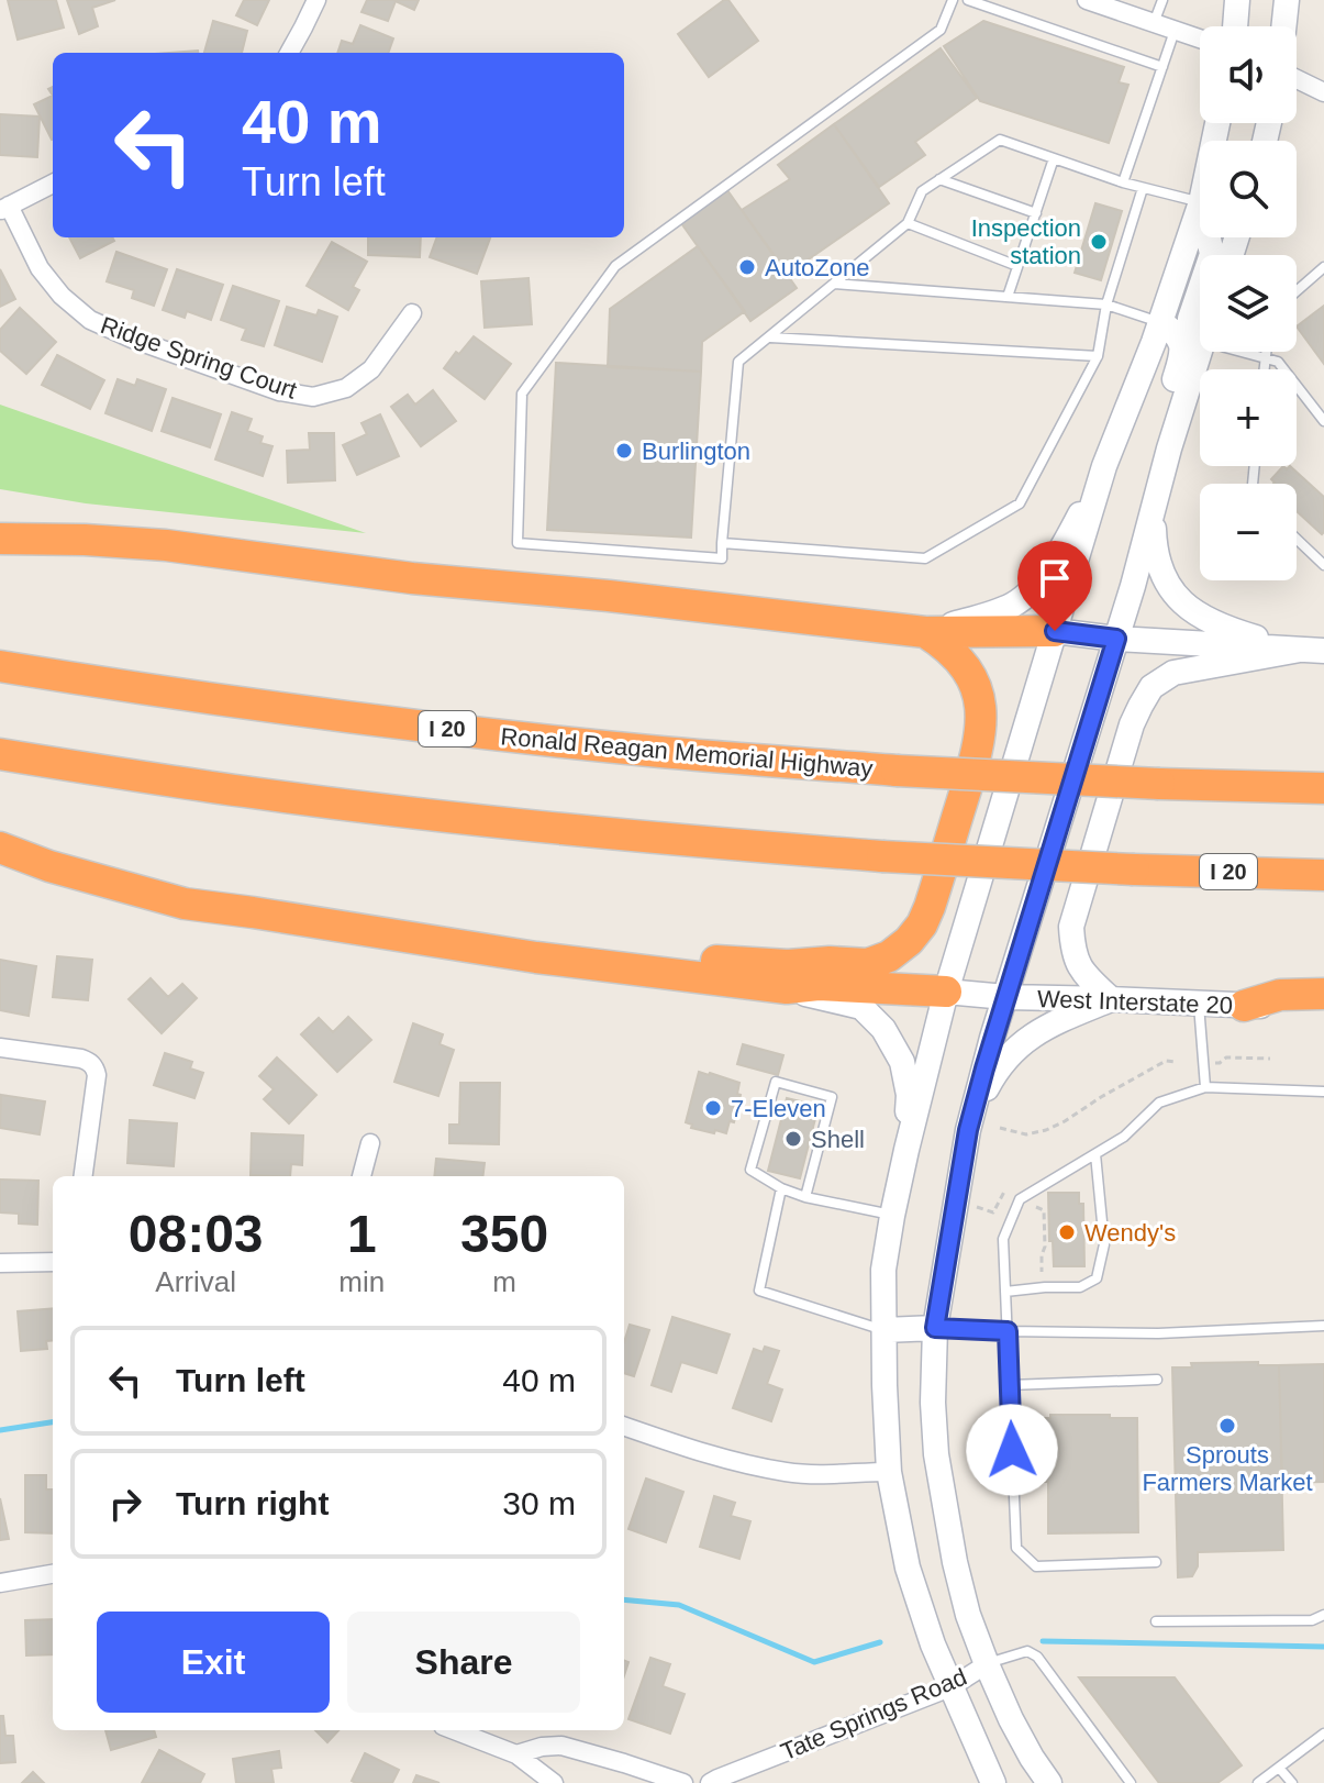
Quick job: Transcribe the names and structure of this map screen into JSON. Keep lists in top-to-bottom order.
{
  "streets": {
    "highway": ["I 20", "Ronald Reagan Memorial Highway"],
    "main road": ["West Interstate 20"],
    "street": ["Ridge Spring Court", "Tate Springs Road"]
  },
  "places": [
    "Inspection station",
    "AutoZone",
    "Burlington",
    "7-Eleven",
    "Shell",
    "Wendy's",
    "Sprouts Farmers Market"
  ],
  "page": {
    "map_buttons": ["+", "−"],
    "turn": ["40 m", "Turn left"],
    "eta": [
      "08:03",
      "Arrival",
      "1",
      "min",
      "350",
      "m"
    ],
    "list": [
      {
        "name": "Turn left",
        "value": "40 m"
      },
      {
        "name": "Turn right",
        "value": "30 m"
      }
    ],
    "buttons": ["Exit", "Share"]
  }
}
